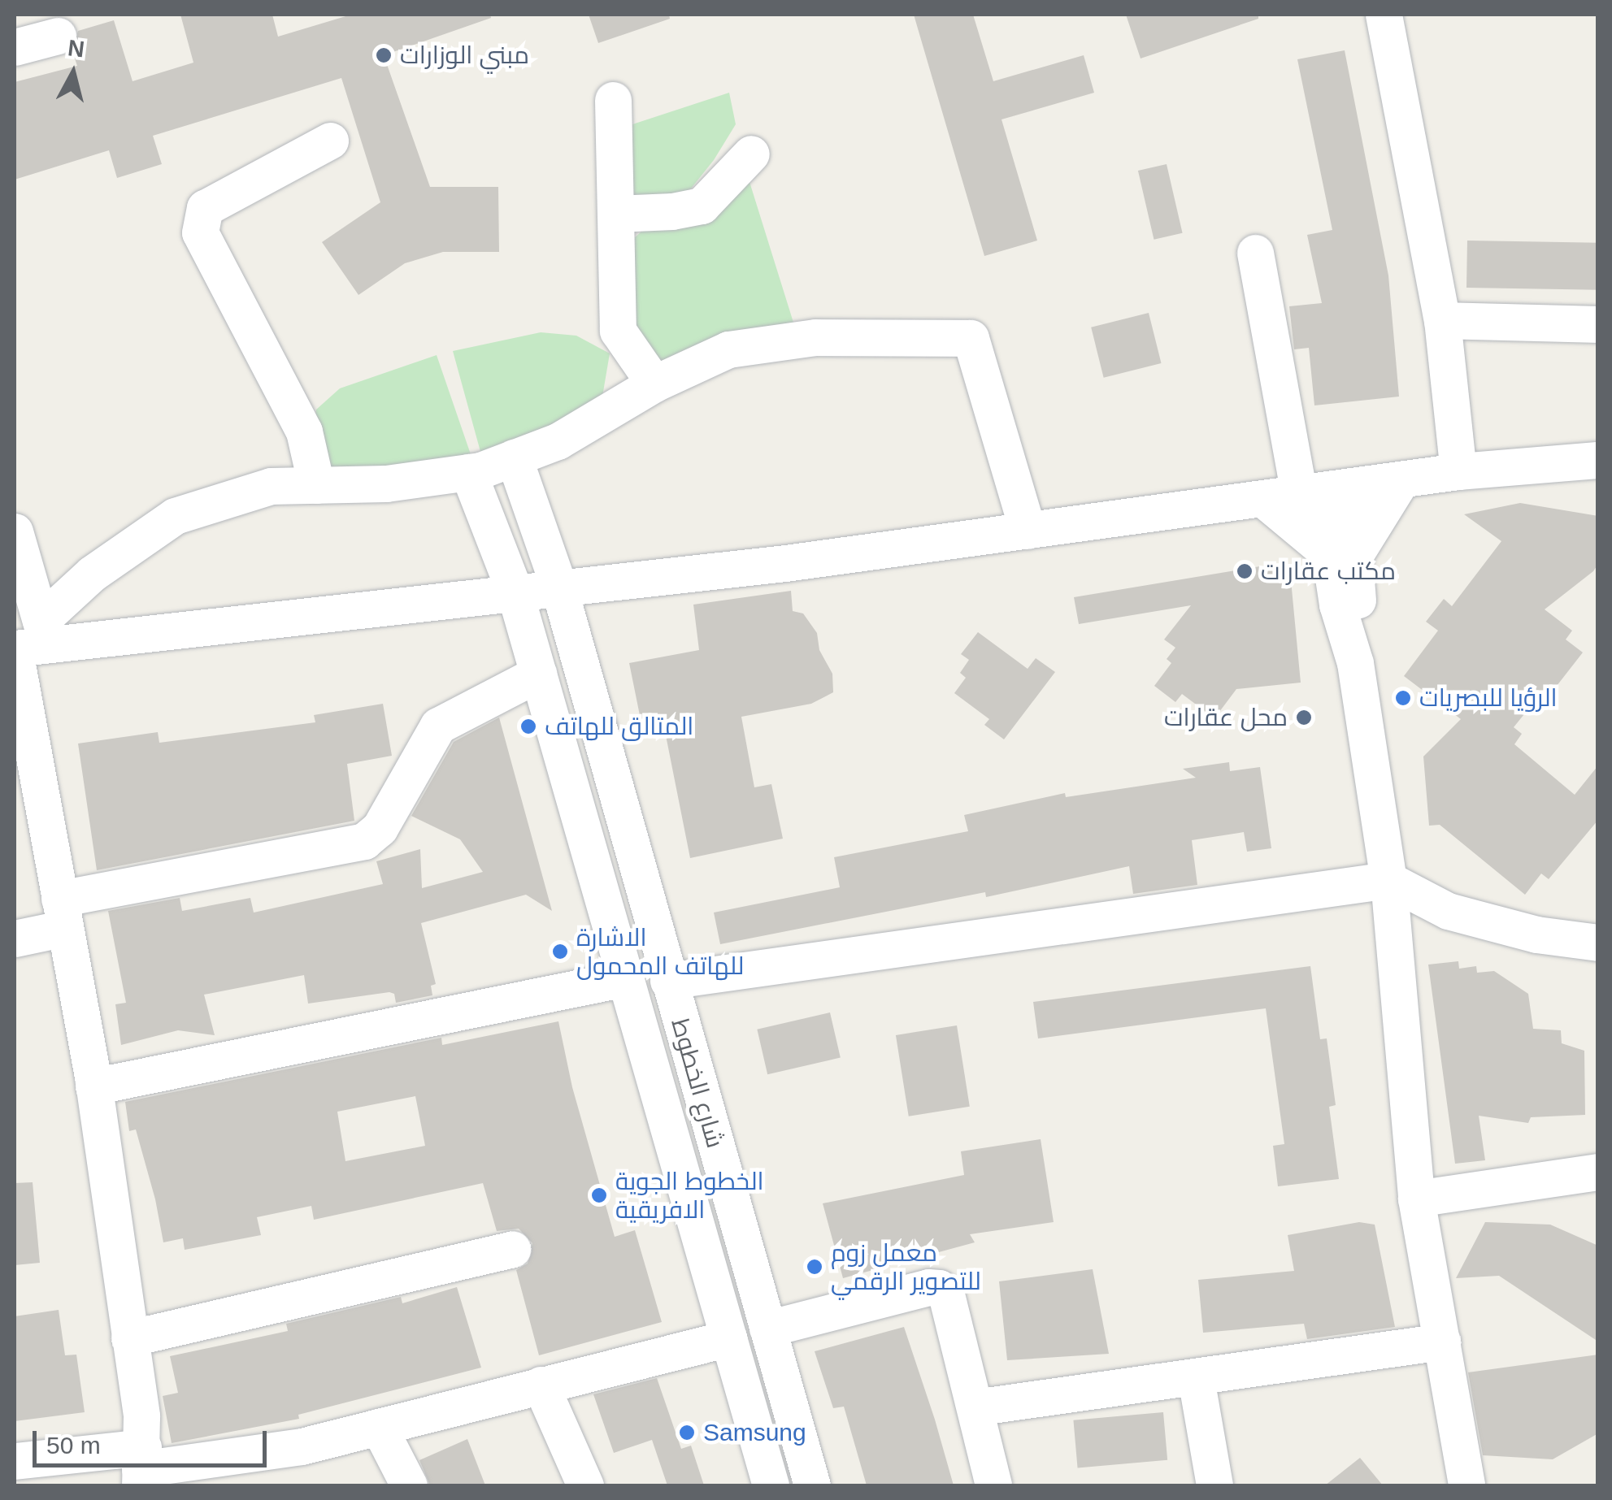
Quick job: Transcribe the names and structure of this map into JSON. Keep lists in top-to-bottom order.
{
  "streets": {
    "street": ["شارع الخطوط"]
  },
  "places": [
    "مبني الوزارات",
    "مكتب عقارات",
    "الرؤيا للبصريات",
    "محل عقارات",
    "المتالق للهاتف",
    "الاشارة للهاتف المحمول",
    "الخطوط الجوية الافريقية",
    "معمل زوم للتصوير الرقمي",
    "Samsung"
  ],
  "scale_bar": "50 m",
  "north": "top"
}
